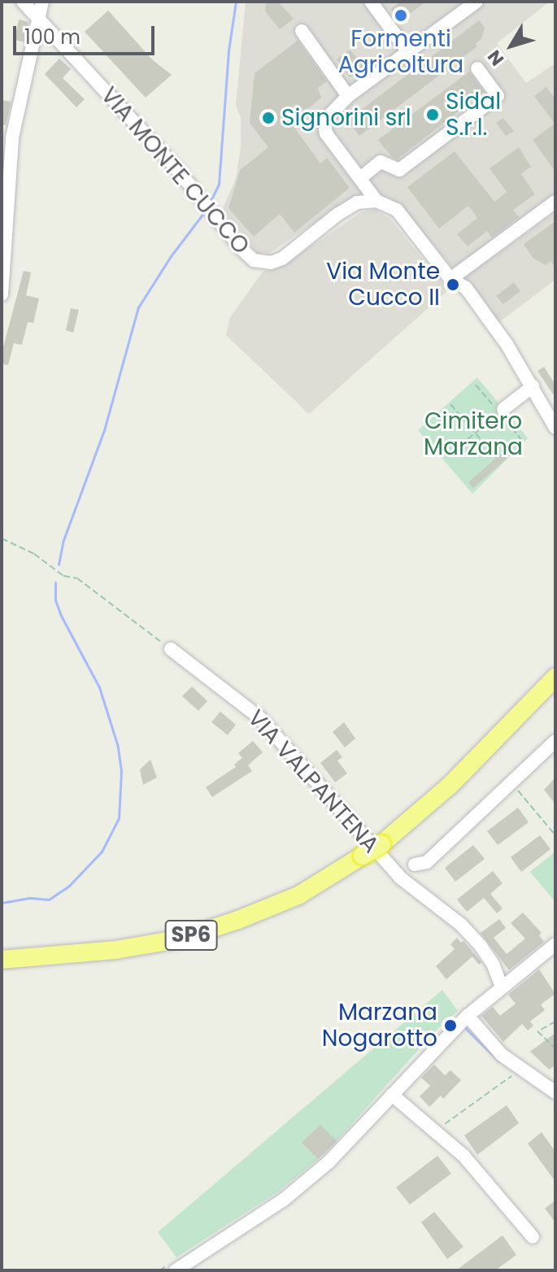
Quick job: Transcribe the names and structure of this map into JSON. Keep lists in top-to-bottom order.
{
  "streets": {
    "highway": ["SP6"],
    "street": ["VIA MONTE CUCCO", "VIA VALPANTENA"]
  },
  "parks": ["Cimitero Marzana"],
  "places": [
    "Formenti Agricoltura",
    "Sidal S.r.l.",
    "Signorini srl",
    "Via Monte Cucco II",
    "Marzana Nogarotto"
  ],
  "scale_bar": "100 m",
  "north": "bottom left"
}
